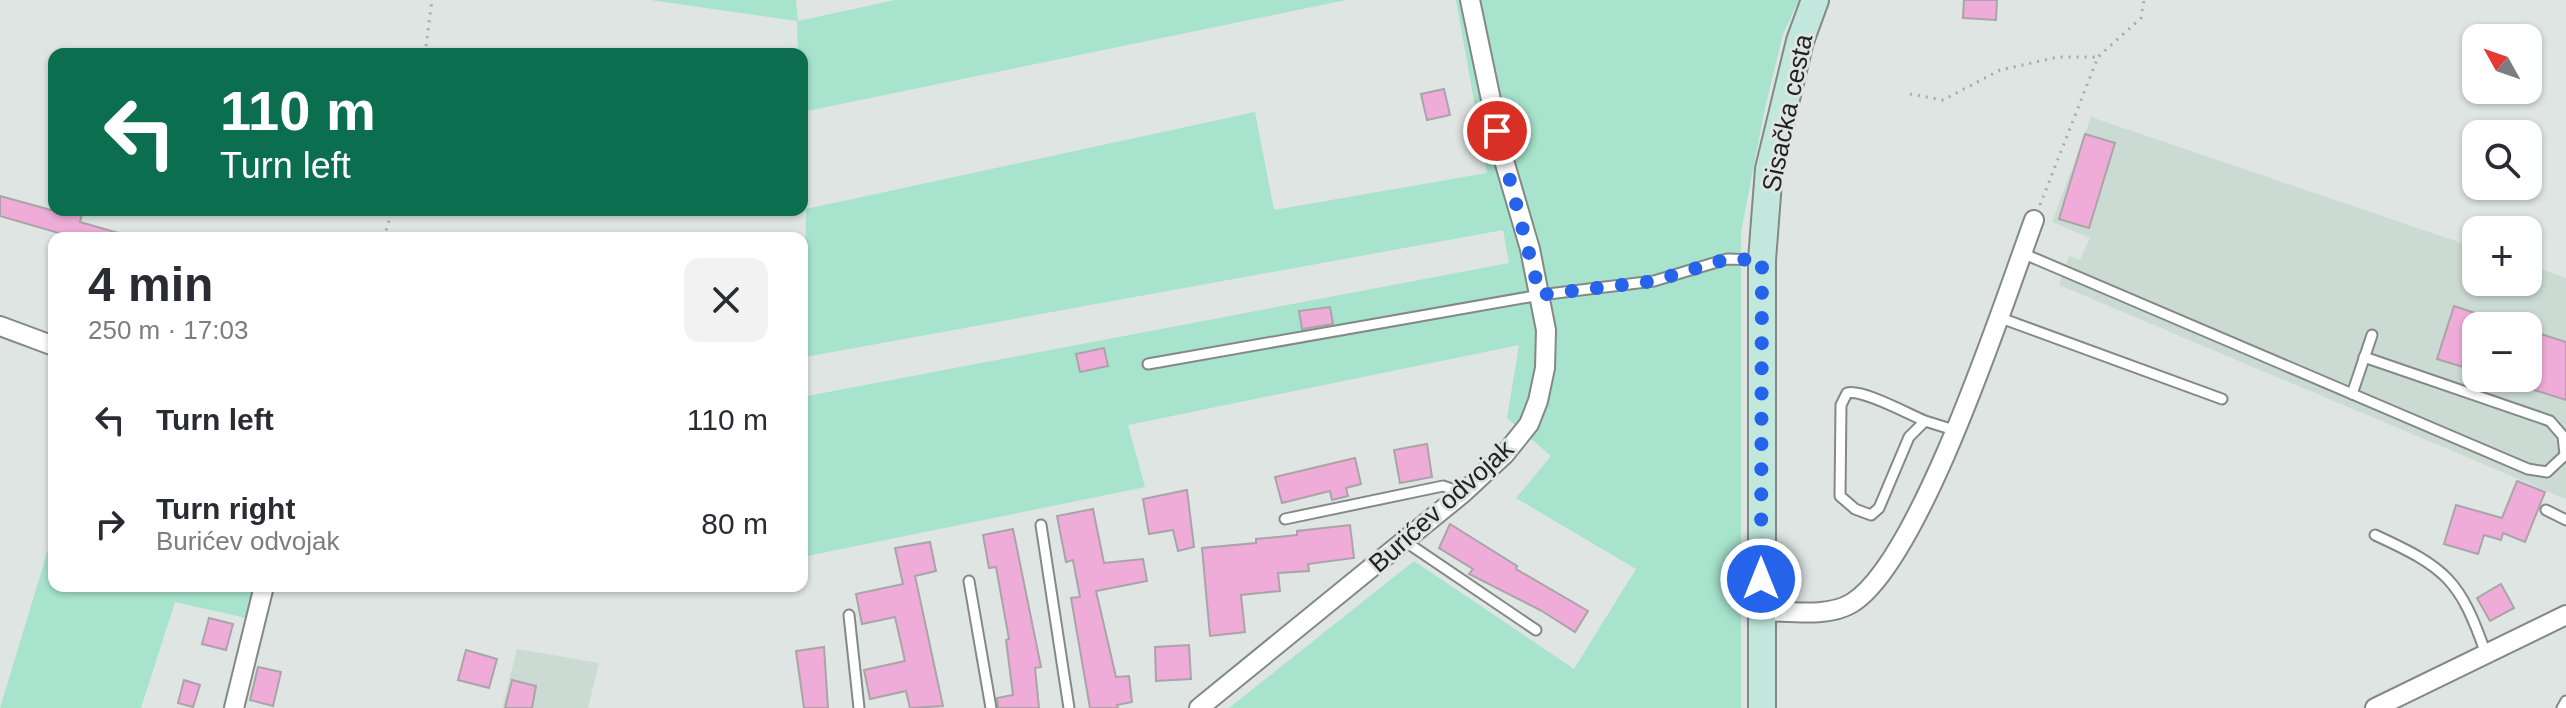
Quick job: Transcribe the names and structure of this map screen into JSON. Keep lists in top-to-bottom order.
{
  "streets": {
    "main road": ["Sisačka cesta"],
    "street": ["Burićev odvojak"]
  },
  "north": "top left",
  "page": {
    "map_buttons": ["+", "−"],
    "turn": ["110 m", "Turn left"],
    "heading": ["4 min", "250 m · 17:03"],
    "list": [
      {
        "name": "Turn left",
        "value": "110 m"
      },
      {
        "name": "Turn right",
        "note": "Burićev odvojak",
        "value": "80 m"
      }
    ]
  }
}
